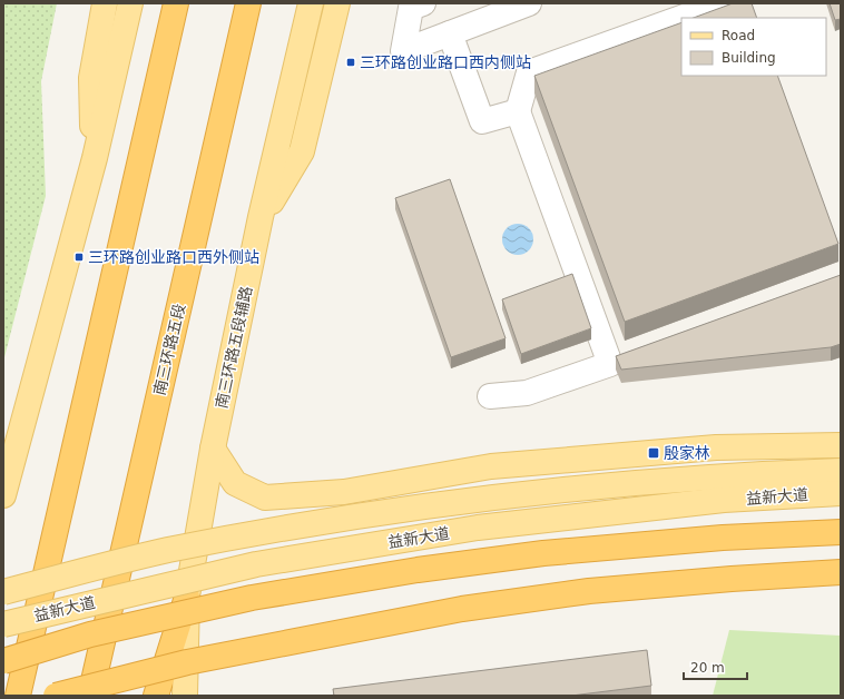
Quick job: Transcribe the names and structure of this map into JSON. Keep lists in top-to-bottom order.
{
  "streets": {
    "highway": ["南三环路五段"],
    "main road": ["南三环路五段辅路", "益新大道"]
  },
  "places": {
    "transit": ["三环路创业路口西内侧站", "三环路创业路口西外侧站", "殷家林"]
  },
  "legend": ["Road", "Building"],
  "scale_bar": "20 m"
}
